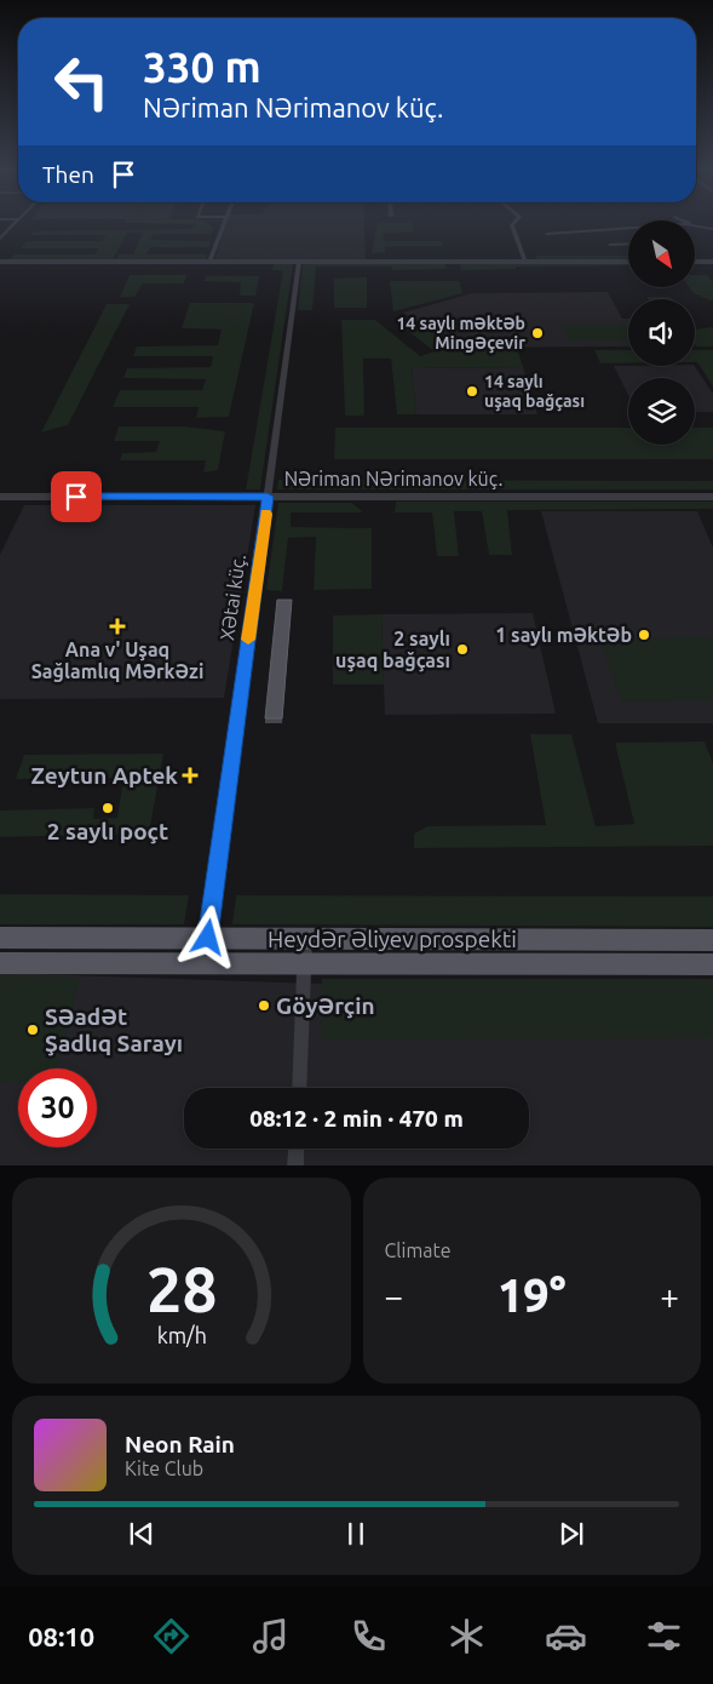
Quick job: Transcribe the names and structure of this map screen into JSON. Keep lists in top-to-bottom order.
{
  "streets": {
    "main road": ["Heydər Əliyev prospekti"],
    "street": ["Nəriman Nərimanov küç.", "Xətai küç."]
  },
  "crossings": [
    ["Nəriman Nərimanov küç.", "Xətai küç."],
    ["Xətai küç.", "Heydər Əliyev prospekti"]
  ],
  "places": {
    "other": [
      "14 saylı məktəb Mingəçevir",
      "14 saylı uşaq bağçası",
      "1 saylı məktəb",
      "2 saylı uşaq bağçası",
      "2 saylı poçt",
      "Göyərçin",
      "Səadət Şadlıq Sarayı"
    ],
    "health": ["Ana v' Uşaq Sağlamlıq Mərkəzi", "Zeytun Aptek"]
  },
  "north": "bottom right",
  "page": {
    "turn": ["330 m", "Nəriman Nərimanov küç."],
    "then": "Then",
    "limit": "30",
    "trip": "08:12 · 2 min · 470 m",
    "tile": "Climate",
    "heat": ["−", "19°", "+"],
    "song": ["Neon Rain", "Kite Club"],
    "tabs": "08:10",
    "gauge": ["28", "km/h"]
  }
}
